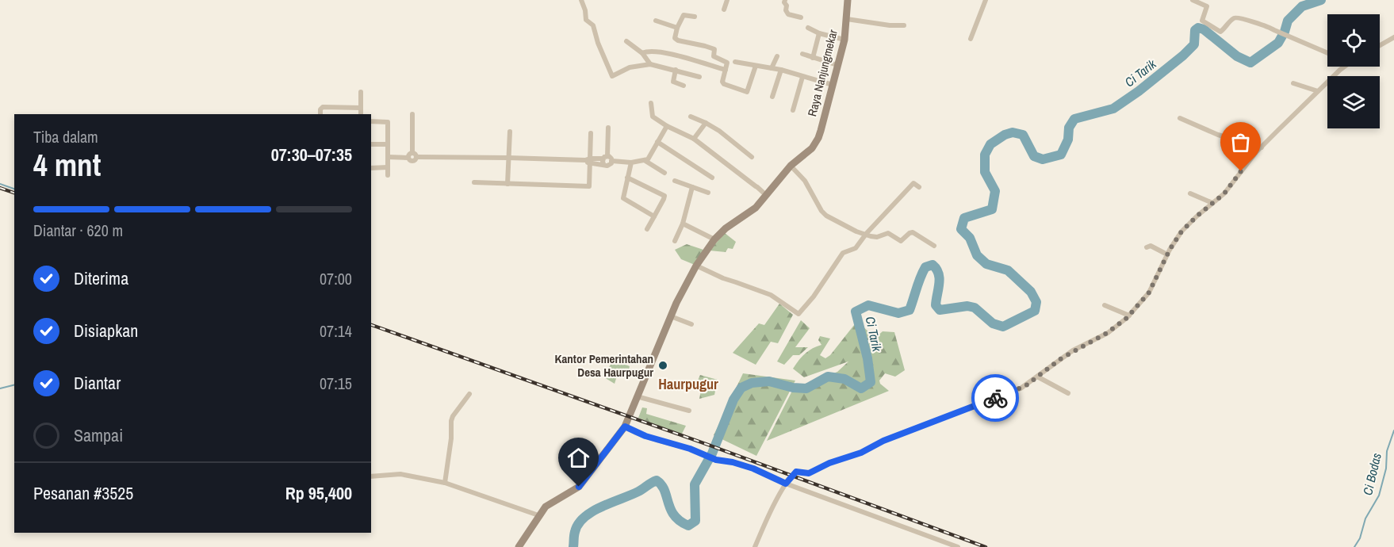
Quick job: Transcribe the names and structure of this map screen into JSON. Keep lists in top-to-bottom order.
{
  "streets": {
    "main road": ["Raya Nanjungmekar"]
  },
  "districts": ["Haurpugur"],
  "water": ["Ci Tarik", "Ci Bodas"],
  "places": ["Kantor Pemerintahan Desa Haurpugur"],
  "page": {
    "heading": ["4 mnt", "Tiba dalam", "07:30–07:35"],
    "panel": ["Pesanan #3525", "Rp 95,400"],
    "bar": "Diantar · 620 m",
    "list": [
      ["Diterima", "07:00"],
      ["Disiapkan", "07:14"],
      ["Diantar", "07:15"],
      "Sampai"
    ]
  }
}
